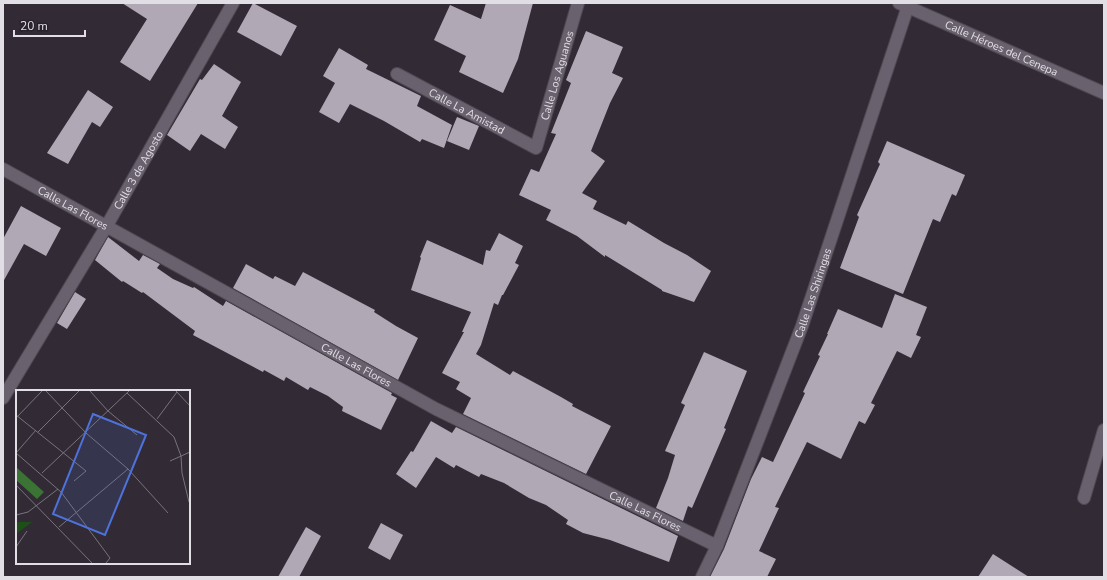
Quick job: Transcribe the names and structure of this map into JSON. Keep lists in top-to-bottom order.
{
  "streets": {
    "street": [
      "Calle Héroes del Cenepa",
      "Calle Los Aguanos",
      "Calle La Amistad",
      "Calle 3 de Agosto",
      "Calle Las Flores",
      "Calle Las Shiringas"
    ]
  },
  "crossings": [
    ["Calle Héroes del Cenepa", "Calle Las Shiringas"],
    ["Calle Los Aguanos", "Calle La Amistad"],
    ["Calle 3 de Agosto", "Calle Las Flores"],
    ["Calle Las Flores", "Calle Las Shiringas"]
  ],
  "scale_bar": "20 m"
}
